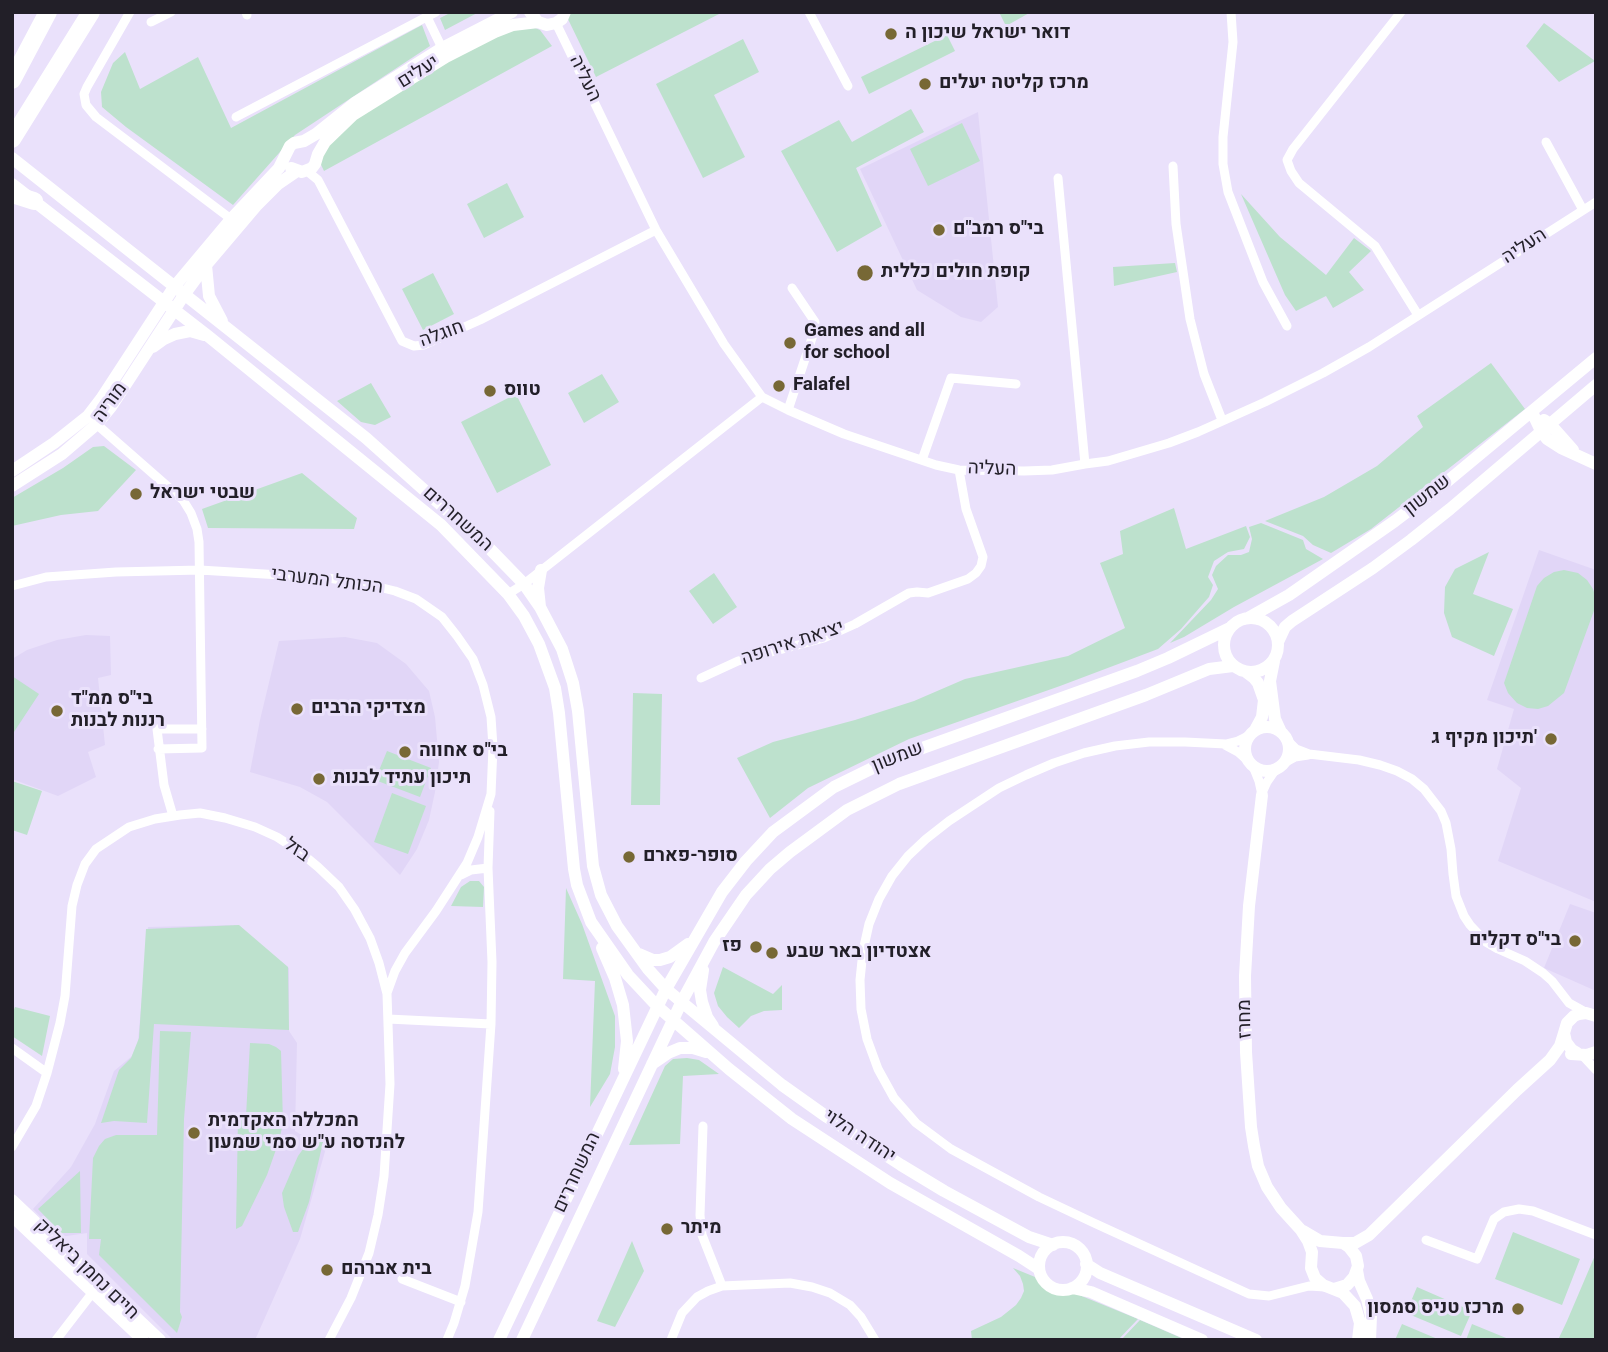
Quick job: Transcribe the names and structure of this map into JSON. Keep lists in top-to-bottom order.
{
  "streets": {
    "main road": [
      "יעלים",
      "מוריה",
      "שמשון",
      "המשחררים",
      "מחרז",
      "יהודה הלוי",
      "חיים נחמן ביאליק"
    ],
    "street": [
      "העליה",
      "חוגלה",
      "הכותל המערבי",
      "יציאת אירופה",
      "בזל"
    ]
  },
  "crossings": [
    ["יעלים", "העליה"],
    ["יעלים", "חוגלה"],
    ["העליה", "חוגלה"],
    ["העליה", "יציאת אירופה"],
    ["מוריה", "המשחררים"],
    ["שמשון", "המשחררים"],
    ["שמשון", "יהודה הלוי"],
    ["המשחררים", "יהודה הלוי"],
    ["הכותל המערבי", "בזל"]
  ],
  "places": [
    "דואר ישראל שיכון ה",
    "מרכז קליטה יעלים",
    "בי\"ס רמב\"ם",
    "קופת חולים כללית",
    "Games and all for school",
    "Falafel",
    "טווס",
    "שבטי ישראל",
    "מצדיקי הרבים",
    "בי\"ס ממ\"ד רננות לבנות",
    "תיכון מקיף ג'",
    "בי\"ס אחווה",
    "תיכון עתיד לבנות",
    "סופר-פארם",
    "בי\"ס דקלים",
    "פז",
    "אצטדיון באר שבע",
    "המכללה האקדמית להנדסה ע\"ש סמי שמעון",
    "מיתר",
    "בית אברהם",
    "מרכז טניס סמסון"
  ]
}
